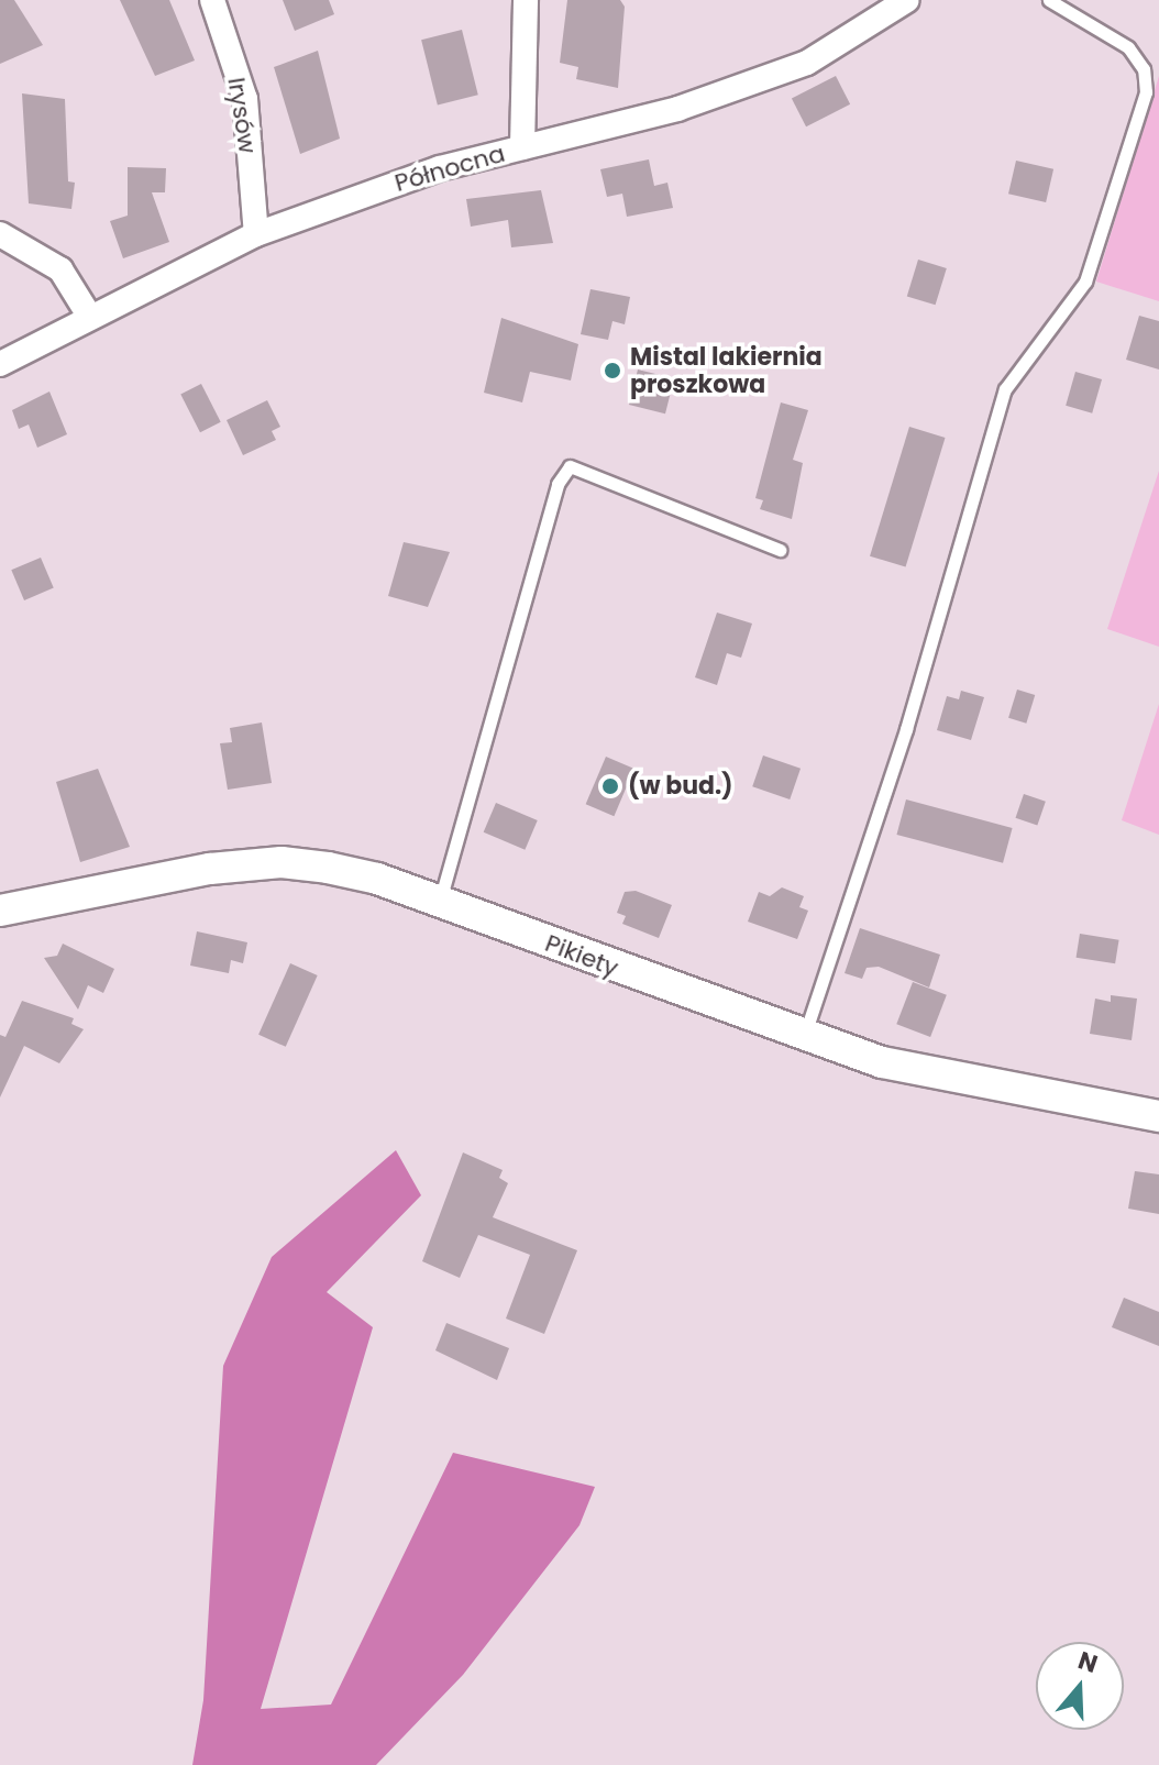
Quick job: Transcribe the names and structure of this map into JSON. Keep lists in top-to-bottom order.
{
  "streets": {
    "street": ["Irysów", "Północna", "Pikiety"]
  },
  "crossings": [
    ["Irysów", "Północna"]
  ],
  "places": ["Mistal lakiernia proszkowa", "(w bud.)"],
  "north": "top"
}
